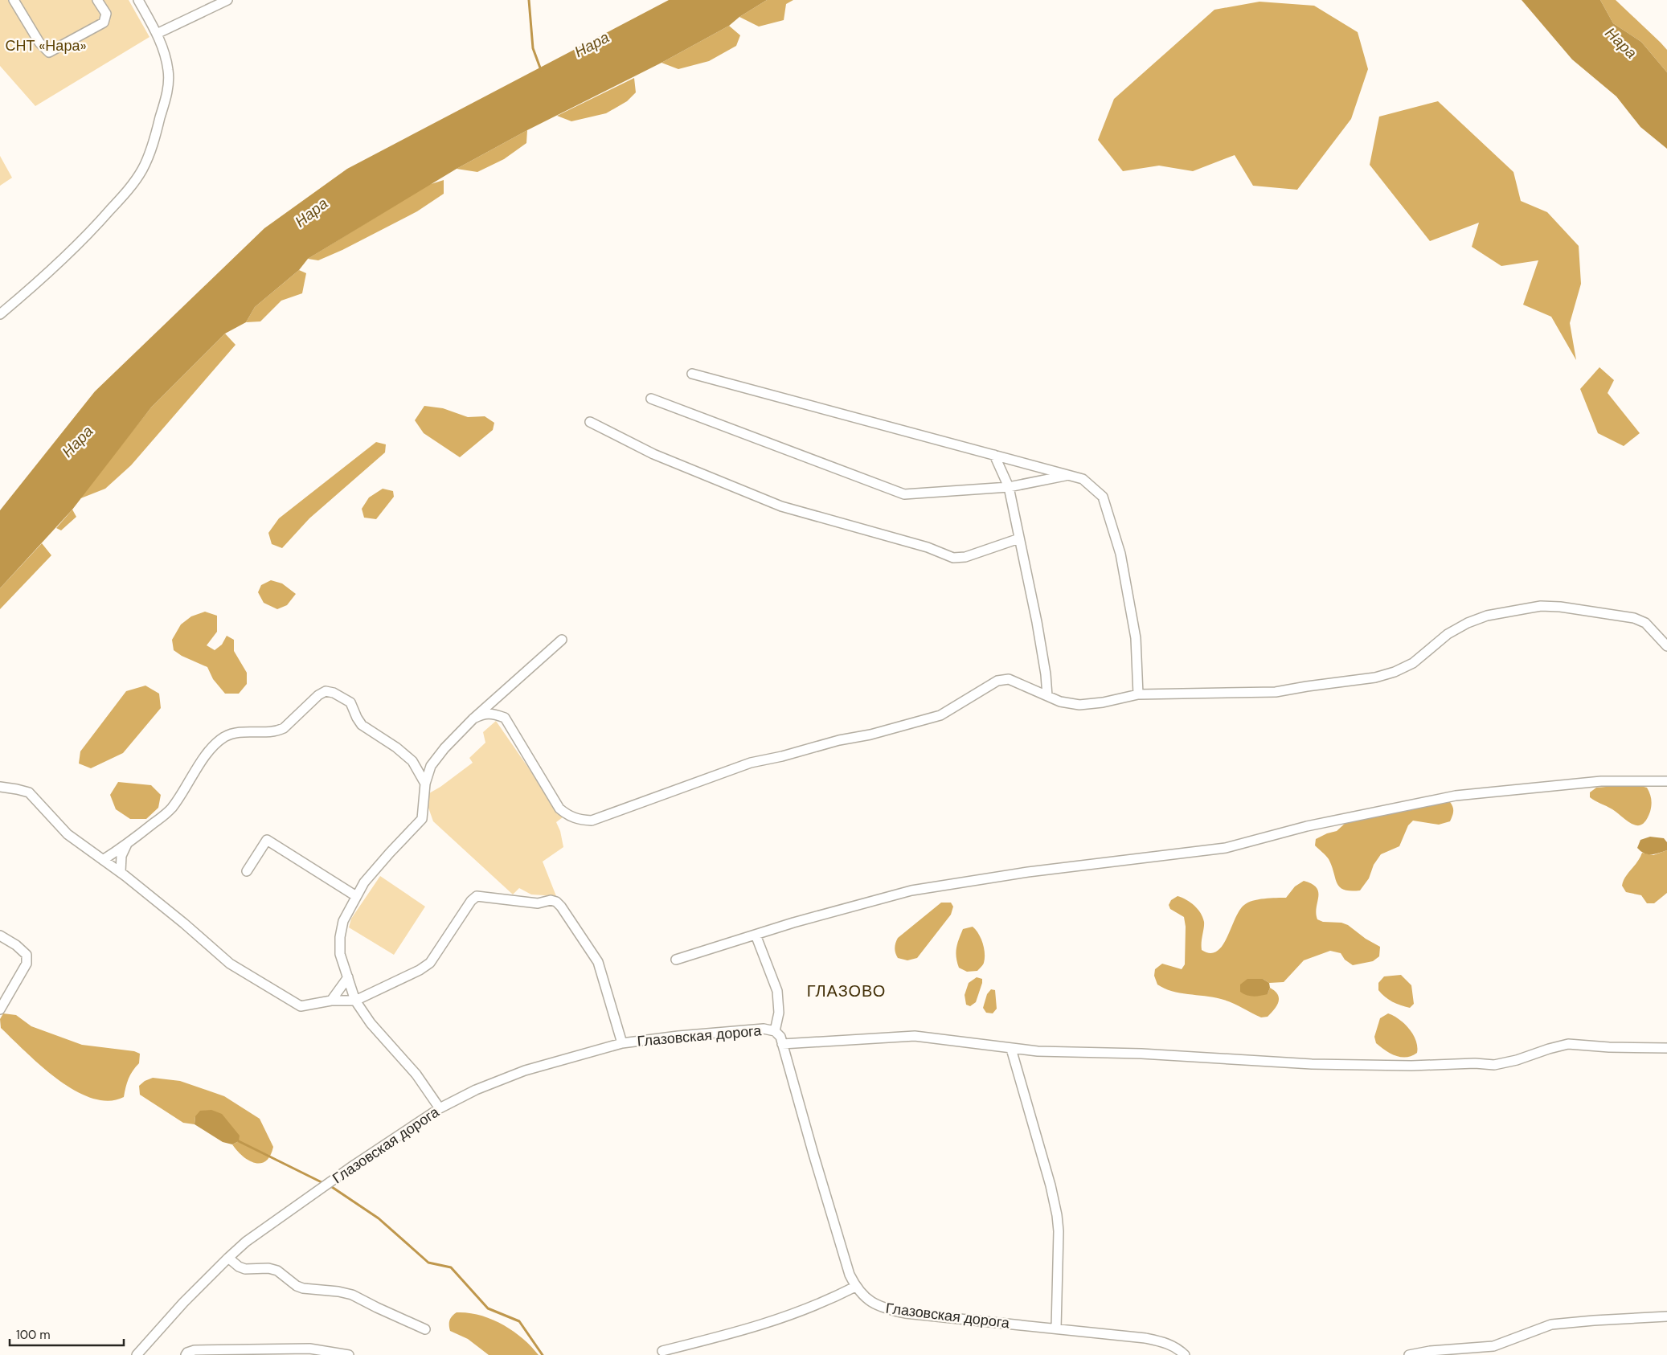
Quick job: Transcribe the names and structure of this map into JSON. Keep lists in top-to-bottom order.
{
  "streets": {
    "street": ["Глазовская дорога"]
  },
  "districts": ["ГЛАЗОВО"],
  "water": ["Нара"],
  "parks": ["СНТ «Нара»"],
  "scale_bar": "100 m"
}
